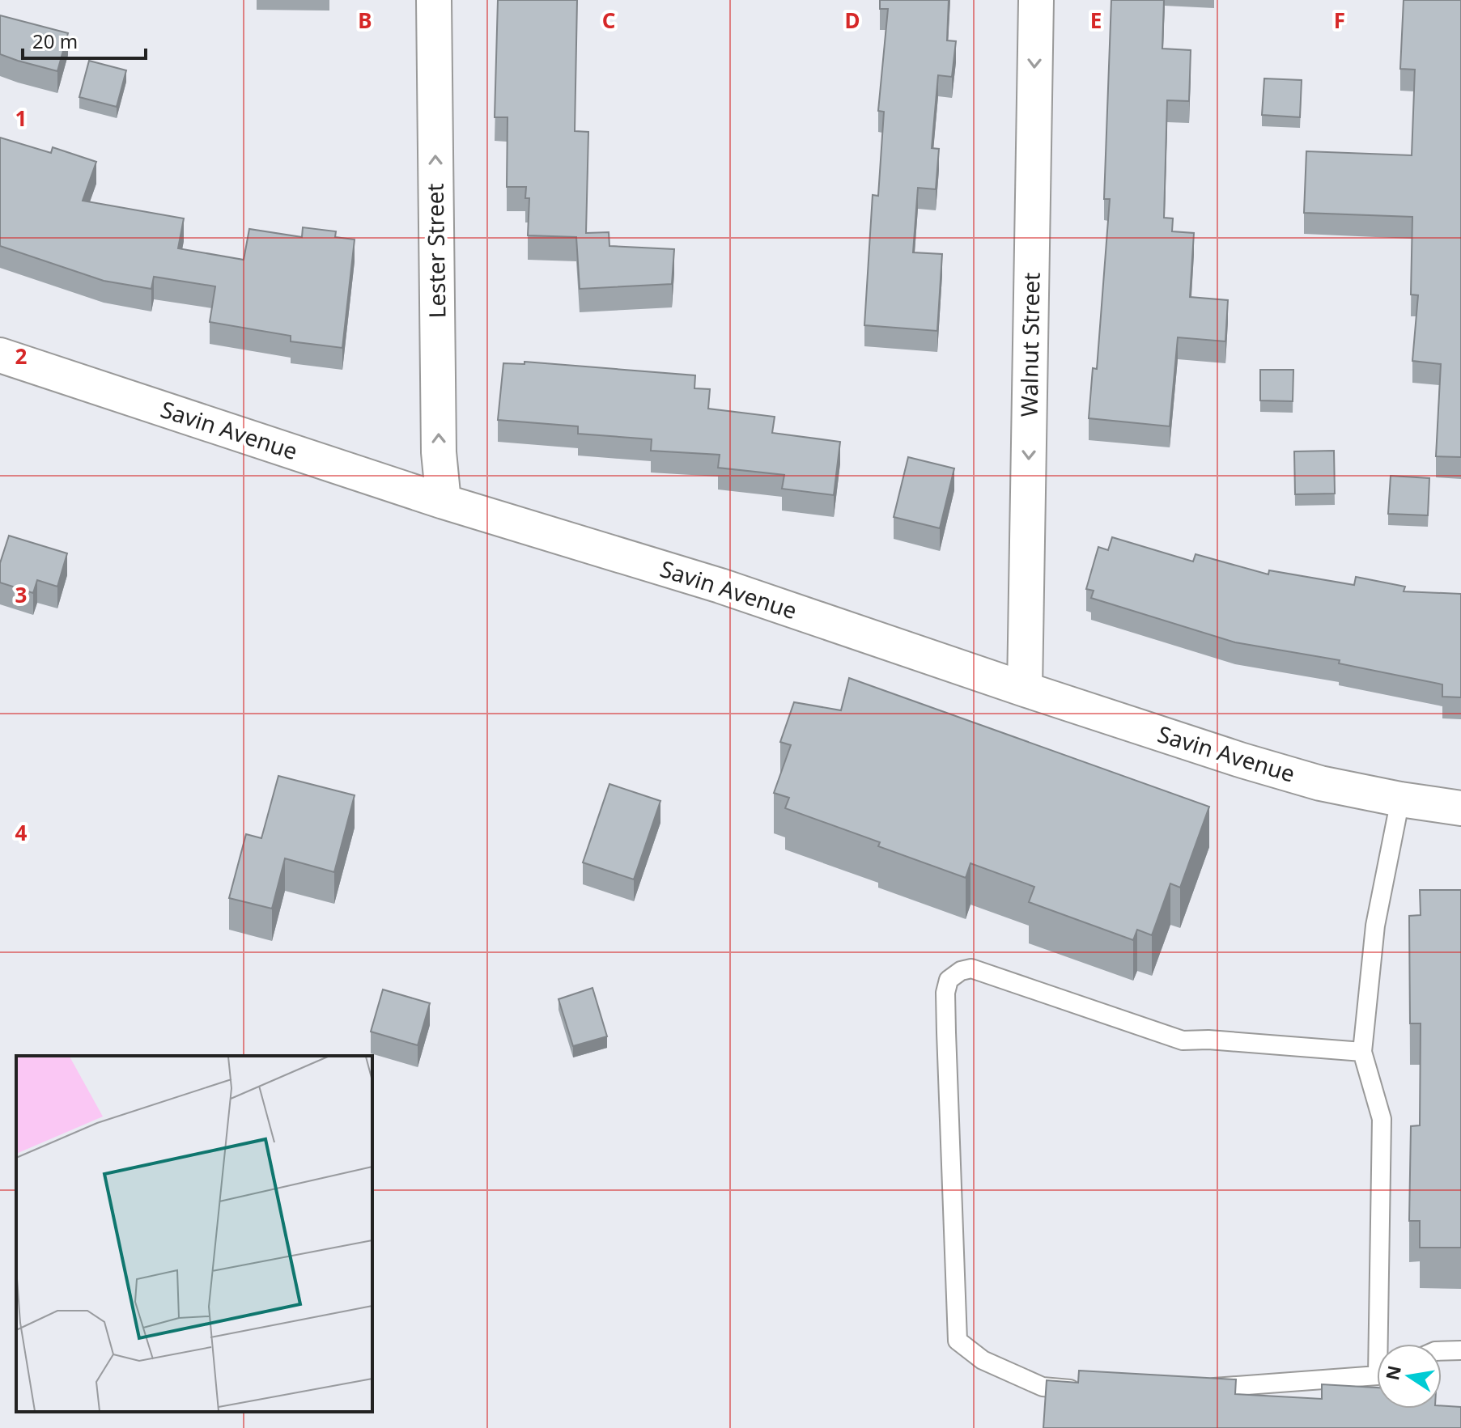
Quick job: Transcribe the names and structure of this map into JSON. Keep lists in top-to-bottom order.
{
  "streets": {
    "street": ["Lester Street", "Walnut Street", "Savin Avenue"]
  },
  "crossings": [
    ["Lester Street", "Savin Avenue"],
    ["Walnut Street", "Savin Avenue"]
  ],
  "one_way": ["Lester Street", "Walnut Street"],
  "scale_bar": "20 m",
  "north": "left",
  "grid": {
    "columns": [
      "B",
      "C",
      "D",
      "E",
      "F"
    ],
    "rows": [
      "1",
      "2",
      "3",
      "4"
    ]
  }
}
